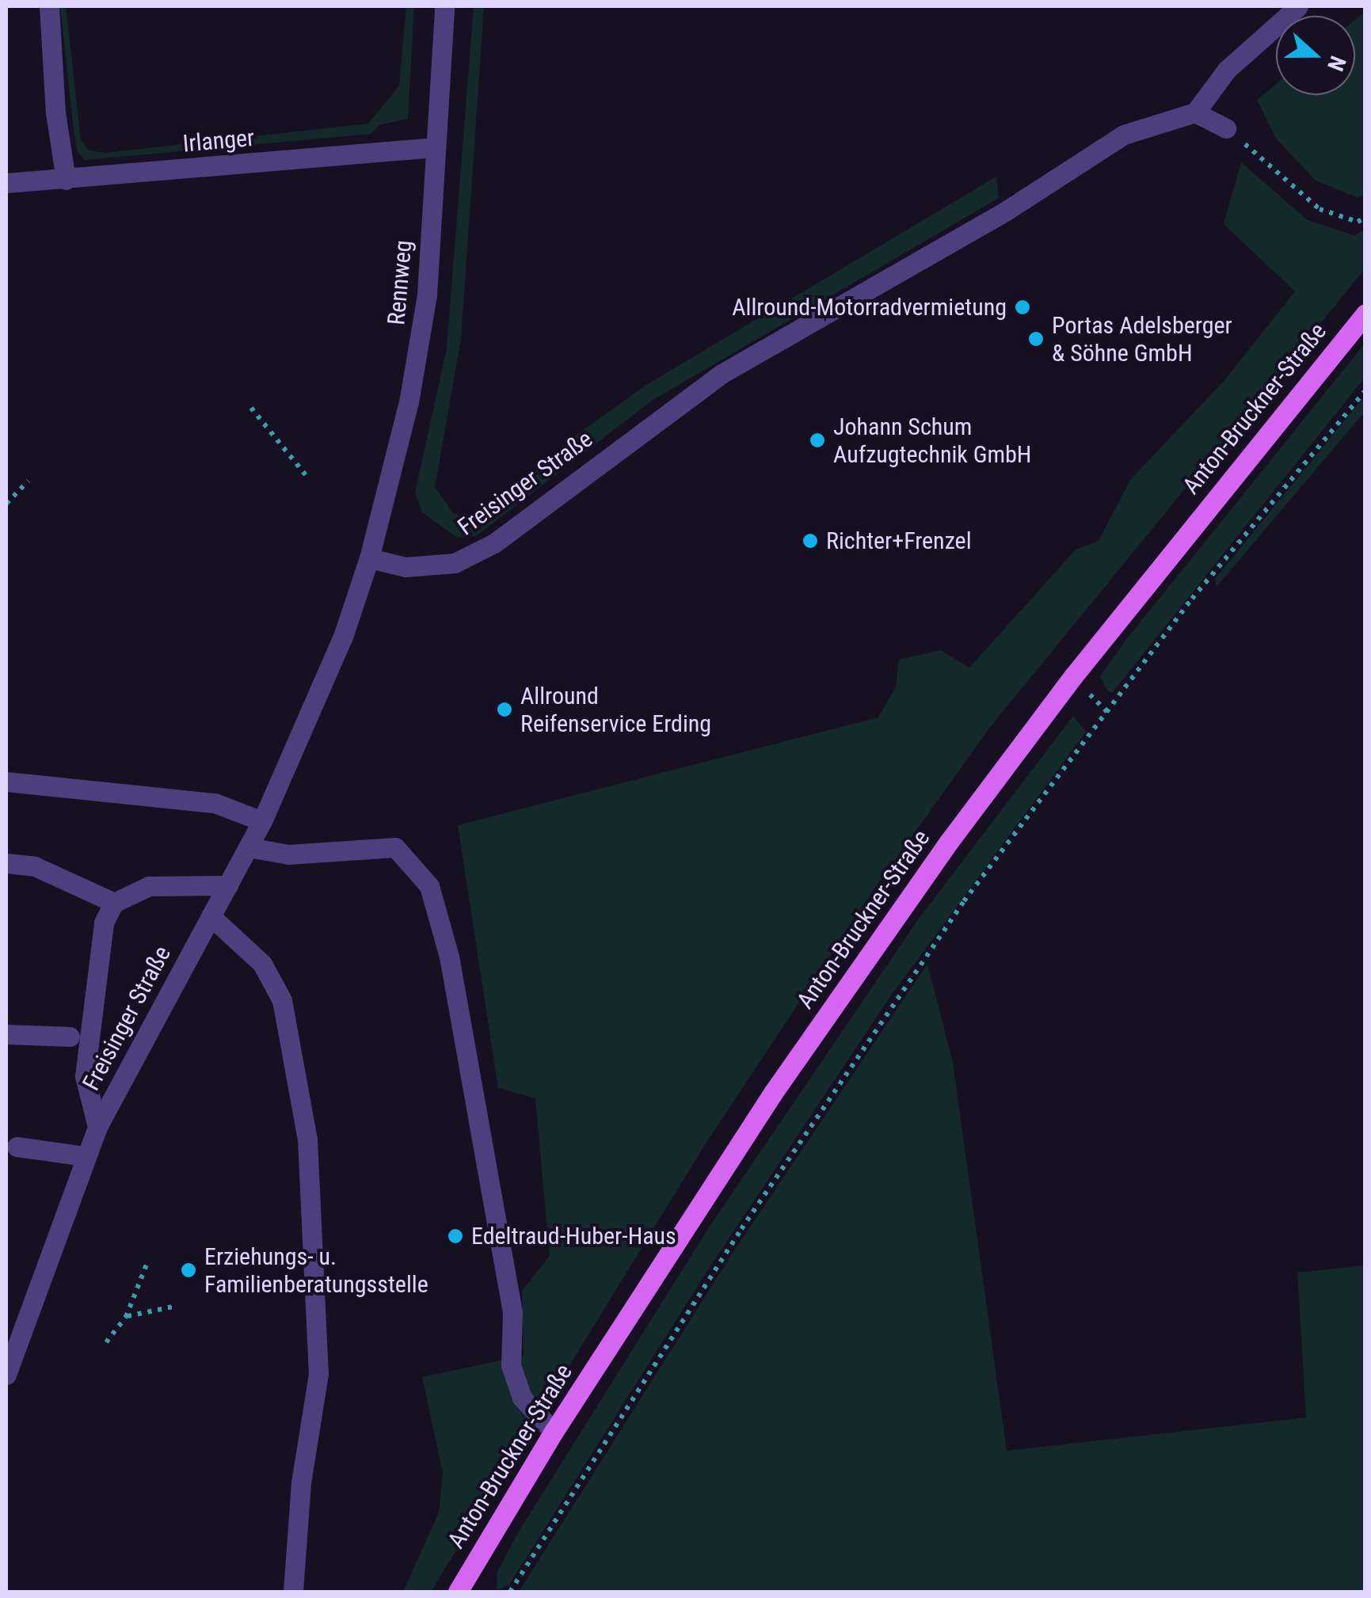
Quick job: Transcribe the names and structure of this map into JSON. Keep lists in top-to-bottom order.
{
  "streets": {
    "main road": ["Anton-Bruckner-Straße"],
    "street": ["Irlanger", "Rennweg", "Freisinger Straße"]
  },
  "crossings": [
    ["Irlanger", "Rennweg"],
    ["Rennweg", "Freisinger Straße"]
  ],
  "places": [
    "Allround-Motorradvermietung",
    "Portas Adelsberger & Söhne GmbH",
    "Johann Schum Aufzugtechnik GmbH",
    "Richter+Frenzel",
    "Allround Reifenservice Erding",
    "Edeltraud-Huber-Haus",
    "Erziehungs- u. Familienberatungsstelle"
  ],
  "north": "right"
}
